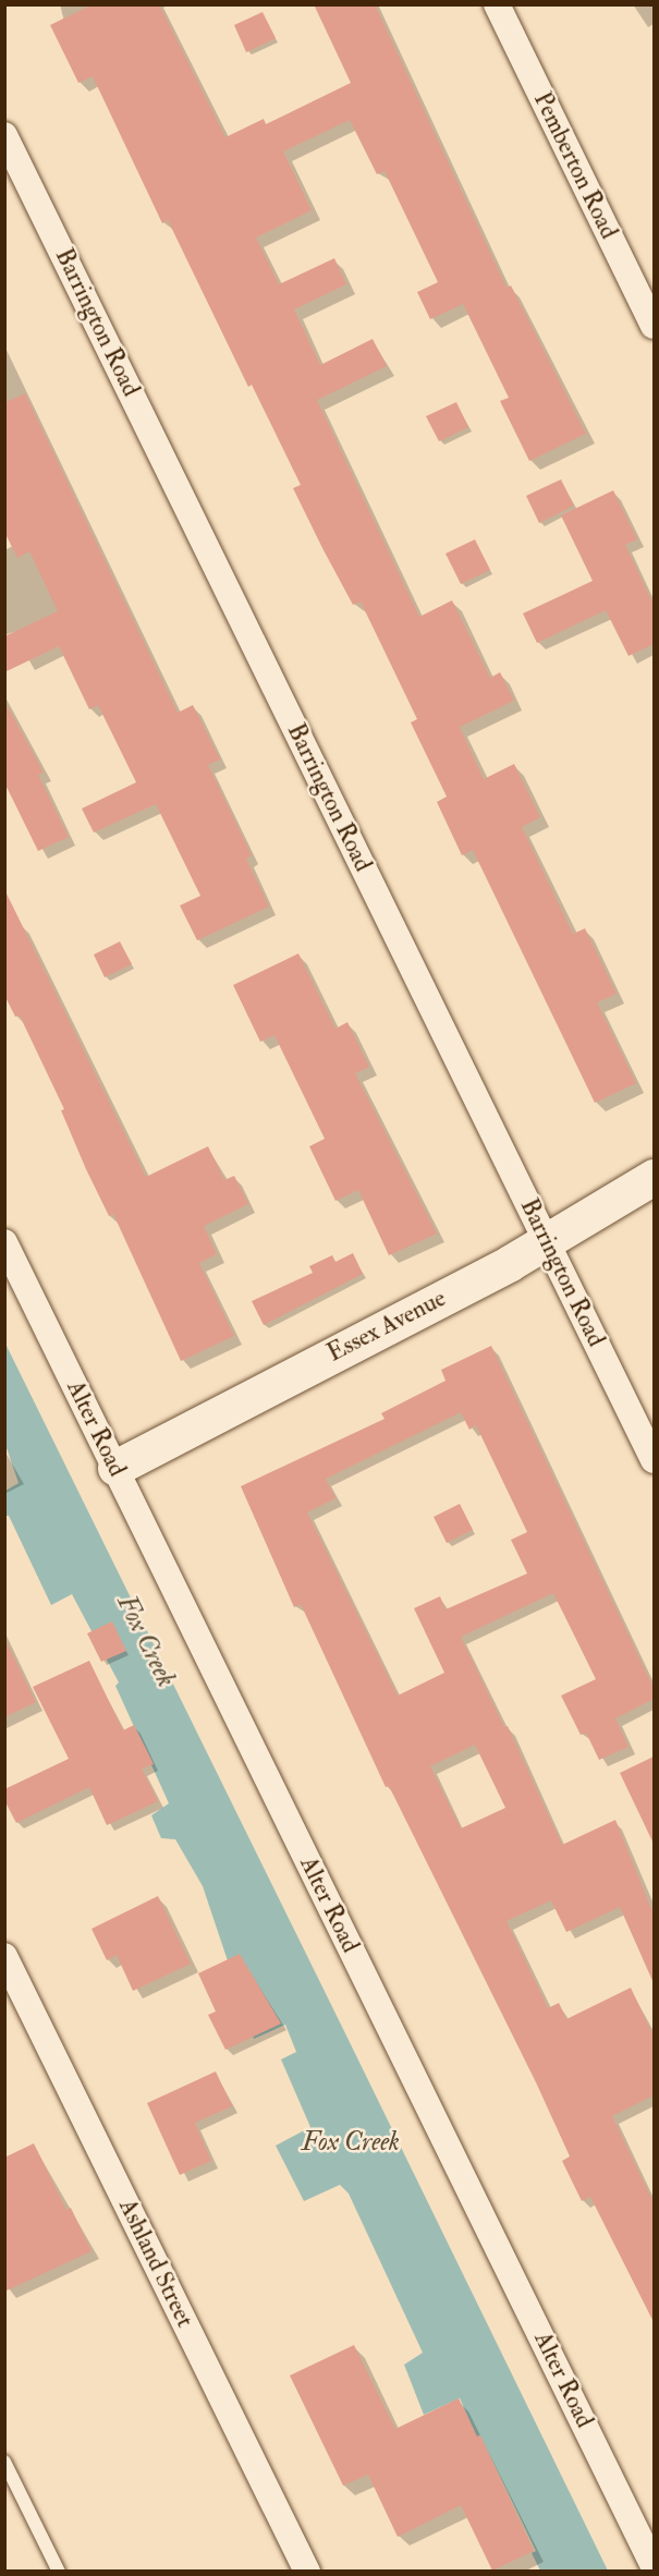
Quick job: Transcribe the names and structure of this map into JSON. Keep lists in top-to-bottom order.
{
  "streets": {
    "street": [
      "Pemberton Road",
      "Barrington Road",
      "Essex Avenue",
      "Alter Road",
      "Ashland Street"
    ]
  },
  "crossings": [
    ["Barrington Road", "Essex Avenue"],
    ["Essex Avenue", "Alter Road"]
  ],
  "water": ["Fox Creek"]
}
